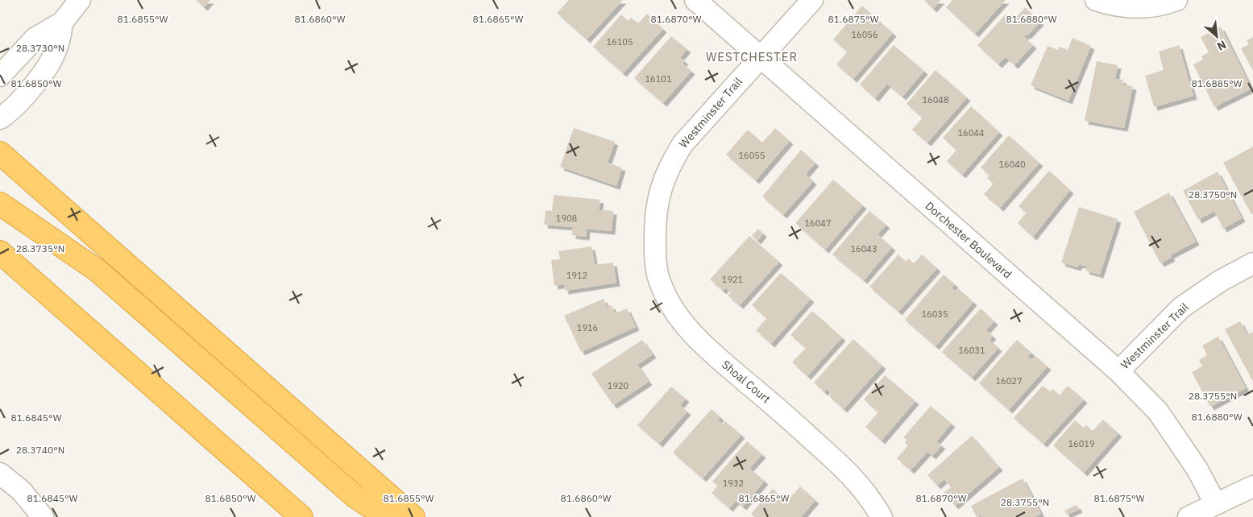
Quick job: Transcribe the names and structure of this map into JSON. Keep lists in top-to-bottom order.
{
  "streets": {
    "street": ["Westminster Trail", "Dorchester Boulevard", "Shoal Court"]
  },
  "crossings": [
    ["Westminster Trail", "Dorchester Boulevard"],
    ["Westminster Trail", "Shoal Court"]
  ],
  "districts": ["WESTCHESTER"],
  "house_numbers": [
    "16056",
    "16105",
    "16101",
    "16048",
    "16044",
    "16055",
    "16040",
    "1908",
    "16047",
    "16043",
    "1912",
    "1921",
    "16035",
    "1916",
    "16031",
    "16027",
    "1920",
    "16019",
    "1932"
  ],
  "north": "bottom right",
  "coordinates": [
    "81.6855°W",
    "81.6860°W",
    "81.6865°W",
    "81.6870°W",
    "81.6875°W",
    "81.6880°W",
    "28.3730°N",
    "81.6885°W",
    "81.6850°W",
    "28.3750°N",
    "28.3735°N",
    "28.3755°N",
    "81.6845°W",
    "28.3740°N"
  ]
}
